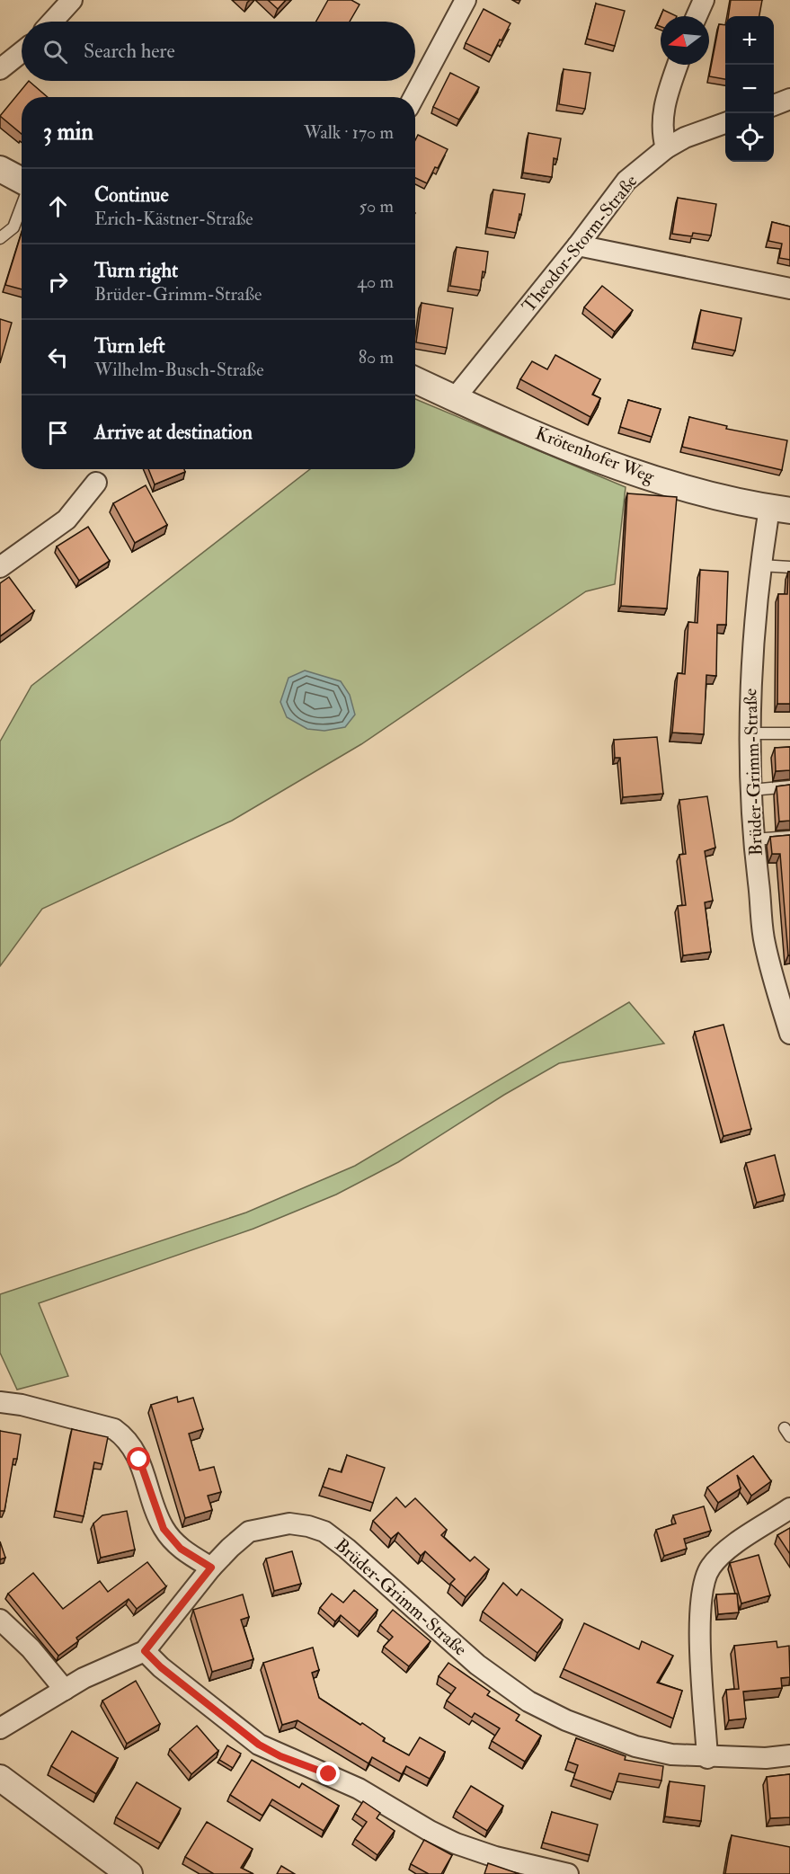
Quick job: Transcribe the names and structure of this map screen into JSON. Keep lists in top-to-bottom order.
{
  "streets": {
    "street": ["Theodor-Storm-Straße", "Krötenhofer Weg", "Brüder-Grimm-Straße"]
  },
  "crossings": [
    ["Theodor-Storm-Straße", "Krötenhofer Weg"],
    ["Krötenhofer Weg", "Brüder-Grimm-Straße"]
  ],
  "north": "left",
  "page": {
    "map_buttons": ["+", "−"],
    "search": "Search here",
    "heading": ["3 min", "Walk · 170 m"],
    "list": [
      ["Continue", "Erich-Kästner-Straße", "50 m"],
      ["Turn right", "Brüder-Grimm-Straße", "40 m"],
      ["Turn left", "Wilhelm-Busch-Straße", "80 m"],
      "Arrive at destination"
    ]
  }
}
